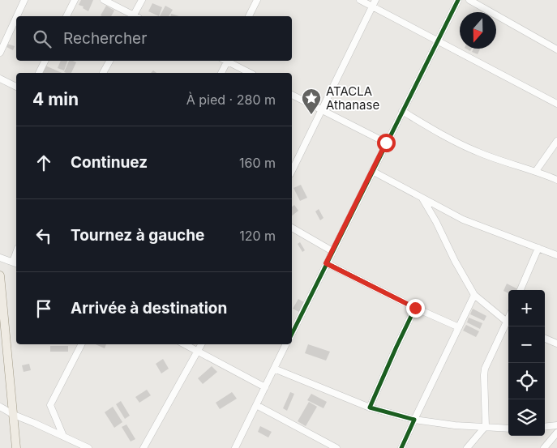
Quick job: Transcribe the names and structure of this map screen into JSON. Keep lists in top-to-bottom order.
{
  "places": {
    "place": ["ATACLA Athanase"]
  },
  "north": "bottom",
  "page": {
    "search": "Rechercher",
    "heading": ["4 min", "À pied · 280 m"],
    "list": [
      ["Continuez", "160 m"],
      ["Tournez à gauche", "120 m"],
      "Arrivée à destination"
    ],
    "map_buttons": ["+", "−"]
  }
}
